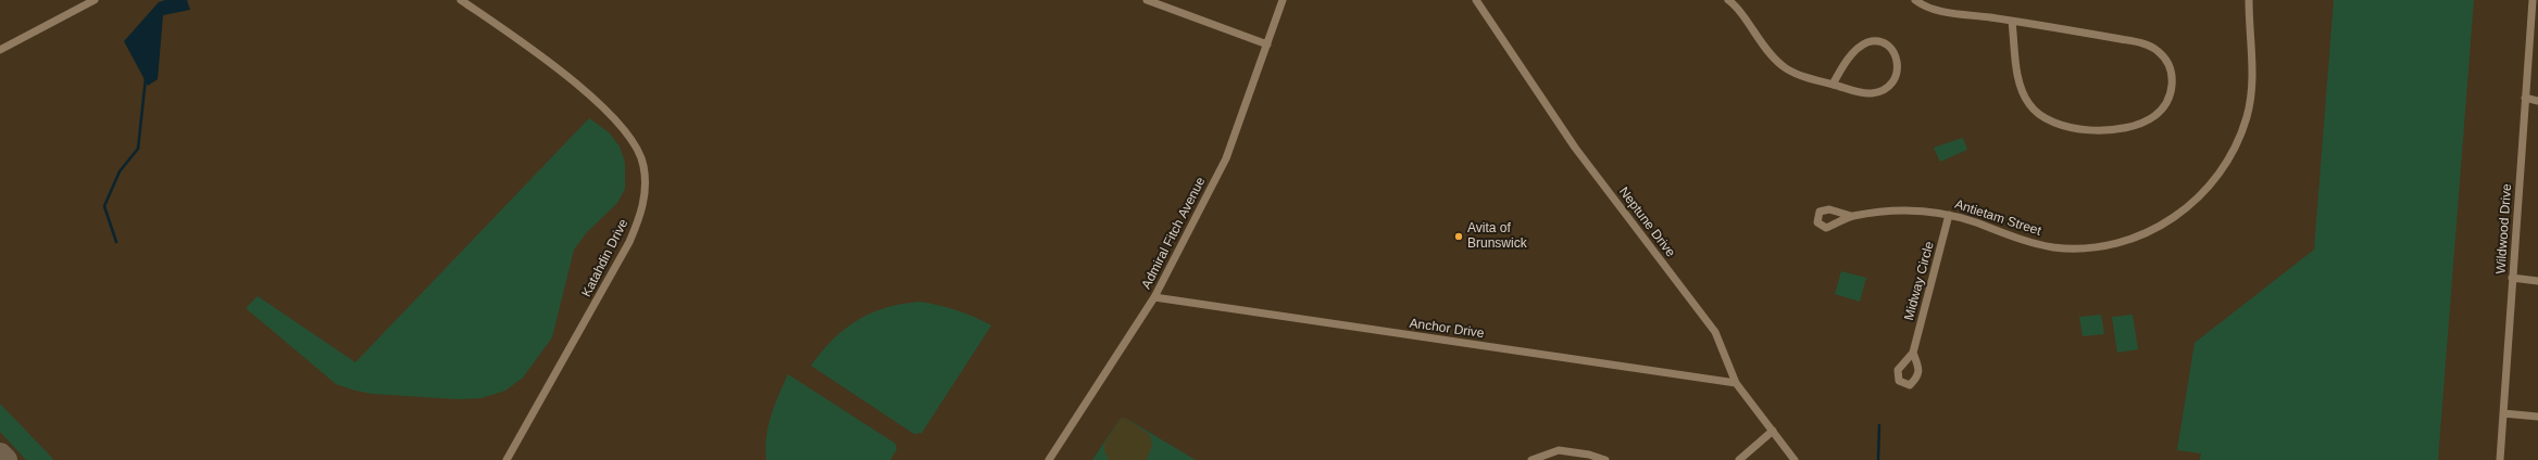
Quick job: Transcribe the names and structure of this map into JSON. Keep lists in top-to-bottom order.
{
  "streets": {
    "street": [
      "Antietam Street",
      "Neptune Drive",
      "Wildwood Drive",
      "Admiral Fitch Avenue",
      "Katahdin Drive",
      "Midway Circle",
      "Anchor Drive"
    ]
  },
  "crossings": [
    ["Antietam Street", "Midway Circle"],
    ["Neptune Drive", "Anchor Drive"],
    ["Admiral Fitch Avenue", "Anchor Drive"]
  ],
  "places": ["Avita of Brunswick"]
}
